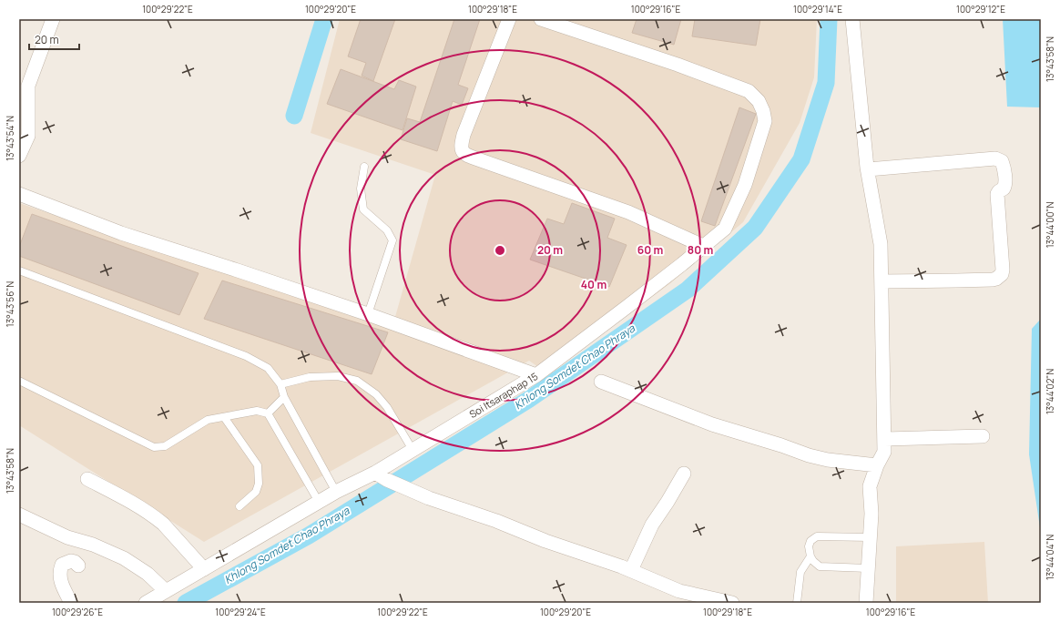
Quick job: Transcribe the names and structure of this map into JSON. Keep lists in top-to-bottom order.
{
  "streets": {
    "street": ["Soi Itsaraphap 15"]
  },
  "water": ["Khlong Somdet Chao Phraya"],
  "scale_bar": "20 m",
  "coordinates": [
    "100°29'22\"E",
    "100°29'20\"E",
    "100°29'18\"E",
    "100°29'16\"E",
    "100°29'14\"E",
    "100°29'12\"E",
    "13°43'58\"N",
    "13°43'54\"N",
    "13°44'00\"N",
    "13°43'56\"N",
    "13°44'02\"N",
    "13°44'04\"N",
    "100°29'26\"E",
    "100°29'24\"E"
  ],
  "rings": [
    "20 m",
    "60 m",
    "80 m",
    "40 m"
  ]
}
